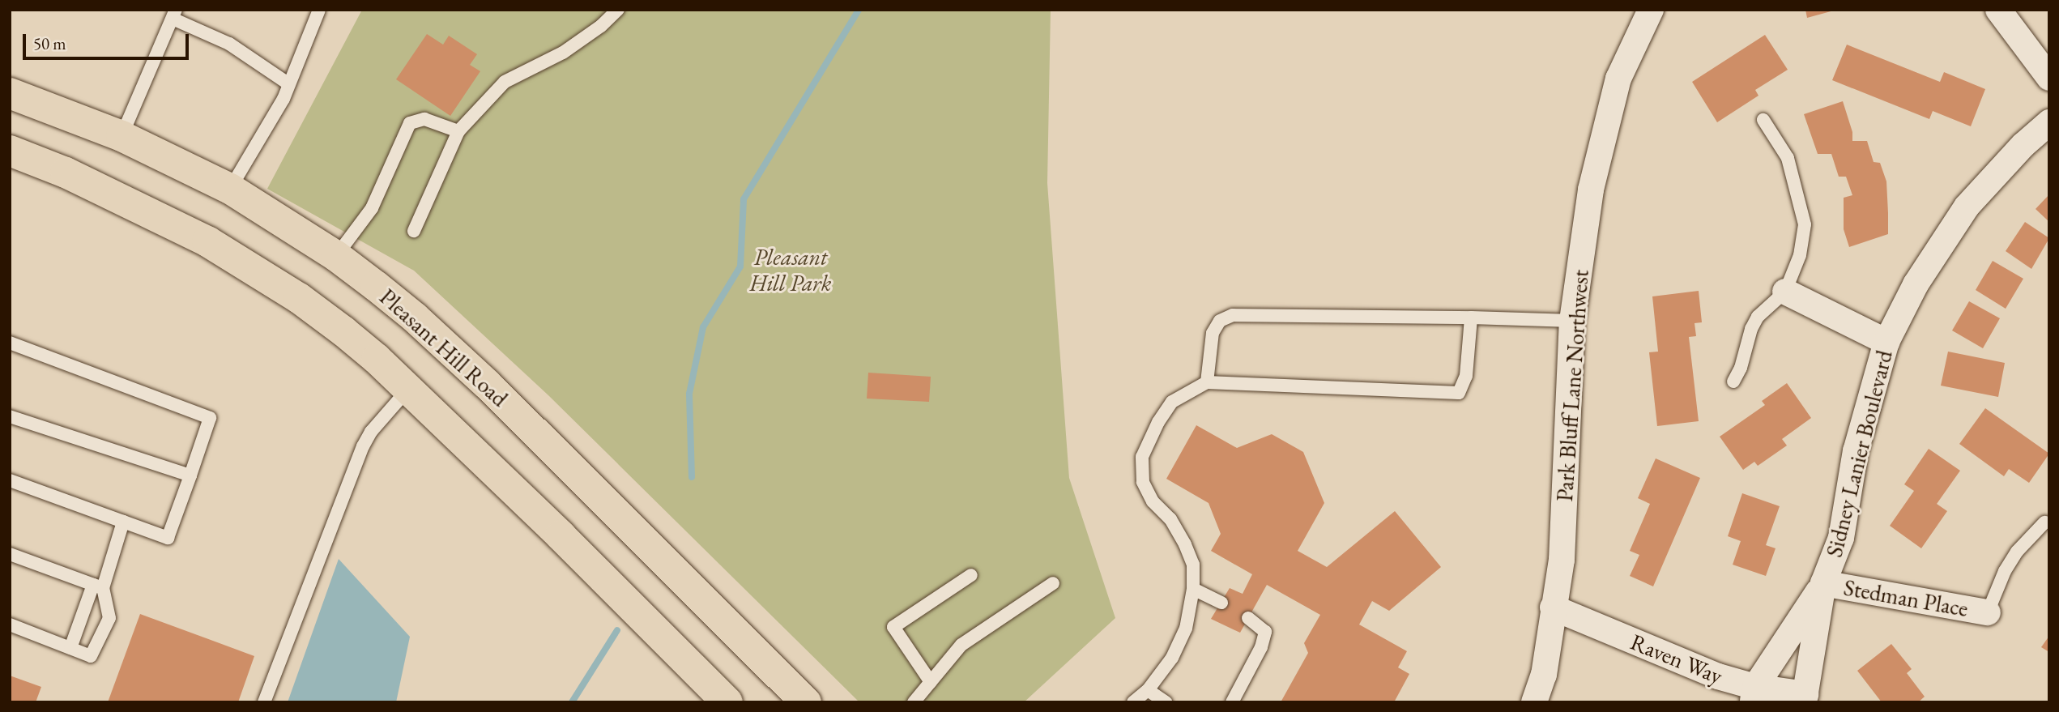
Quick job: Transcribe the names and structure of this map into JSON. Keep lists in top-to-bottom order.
{
  "streets": {
    "highway": ["Pleasant Hill Road"],
    "street": [
      "Park Bluff Lane Northwest",
      "Sidney Lanier Boulevard",
      "Stedman Place",
      "Raven Way"
    ]
  },
  "crossings": [
    ["Park Bluff Lane Northwest", "Raven Way"],
    ["Sidney Lanier Boulevard", "Stedman Place"],
    ["Sidney Lanier Boulevard", "Raven Way"]
  ],
  "parks": ["Pleasant Hill Park"],
  "scale_bar": "50 m"
}
